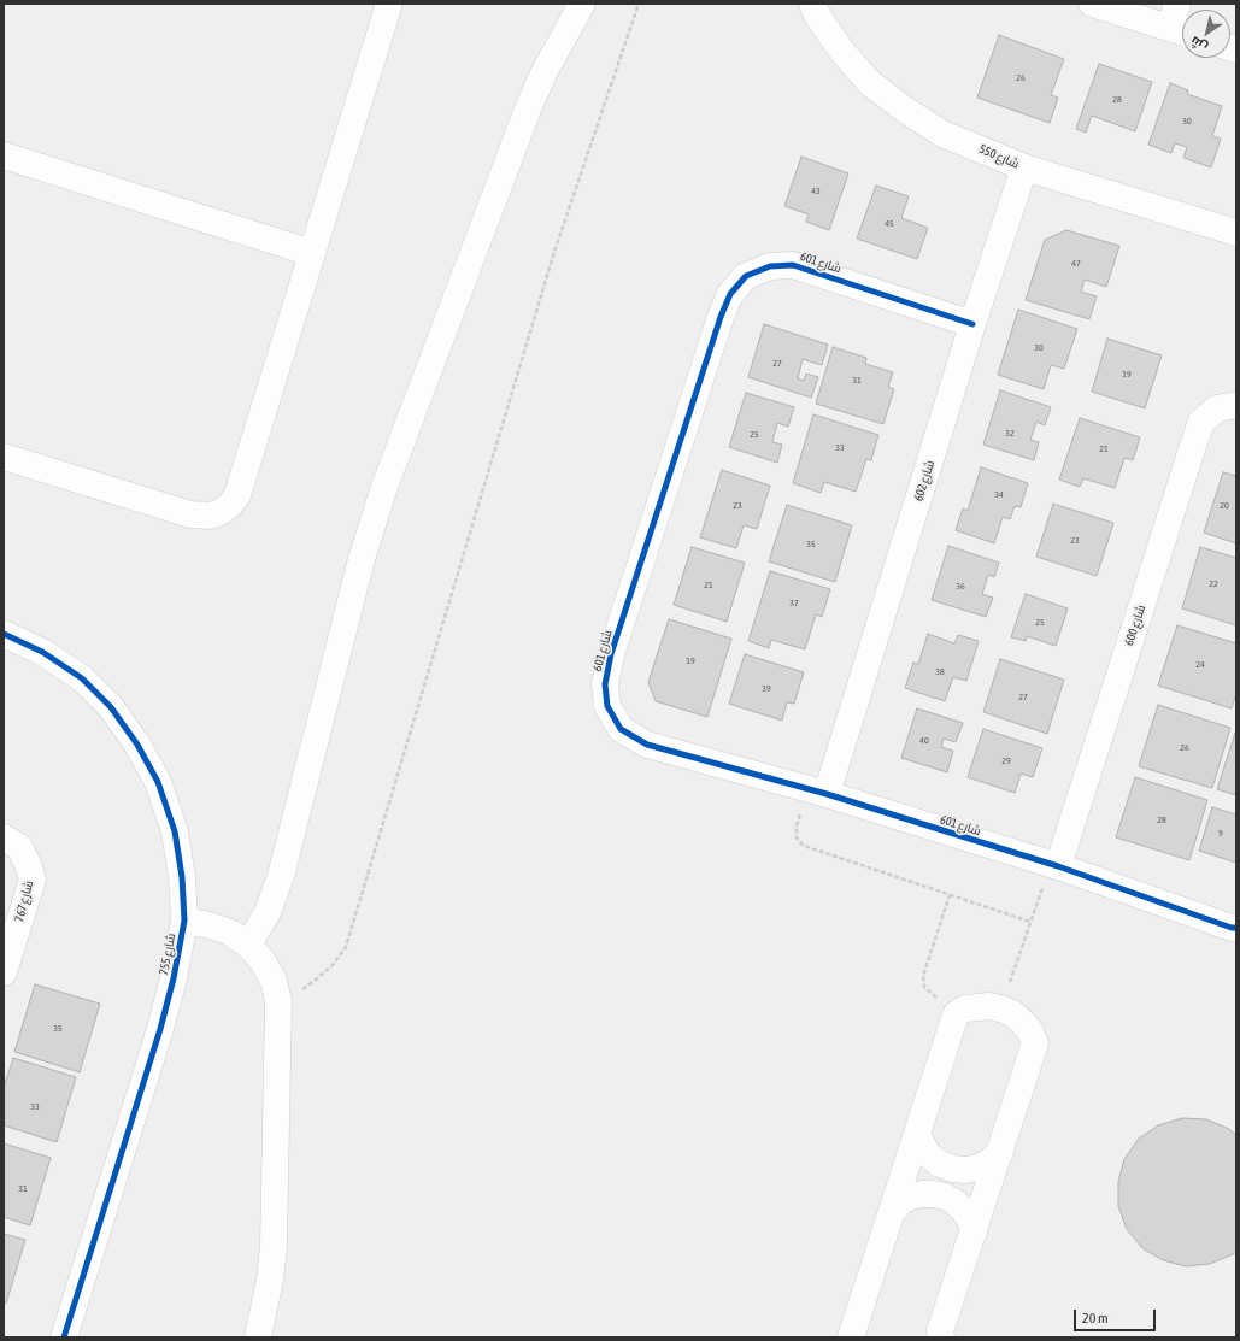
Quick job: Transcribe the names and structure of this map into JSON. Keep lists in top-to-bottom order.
{
  "streets": {
    "street": [
      "شارع 550",
      "شارع 601",
      "شارع 602",
      "شارع 600",
      "شارع 767",
      "شارع 755"
    ]
  },
  "crossings": [
    ["شارع 550", "شارع 602"],
    ["شارع 601", "شارع 602"],
    ["شارع 601", "شارع 600"]
  ],
  "house_numbers": [
    "26",
    "28",
    "30",
    "43",
    "45",
    "47",
    "30",
    "27",
    "19",
    "31",
    "32",
    "25",
    "33",
    "21",
    "34",
    "23",
    "20",
    "23",
    "35",
    "22",
    "21",
    "36",
    "37",
    "25",
    "19",
    "24",
    "38",
    "39",
    "27",
    "40",
    "26",
    "29",
    "28",
    "9",
    "35",
    "33",
    "31"
  ],
  "scale_bar": "20 m",
  "north": "bottom left"
}
